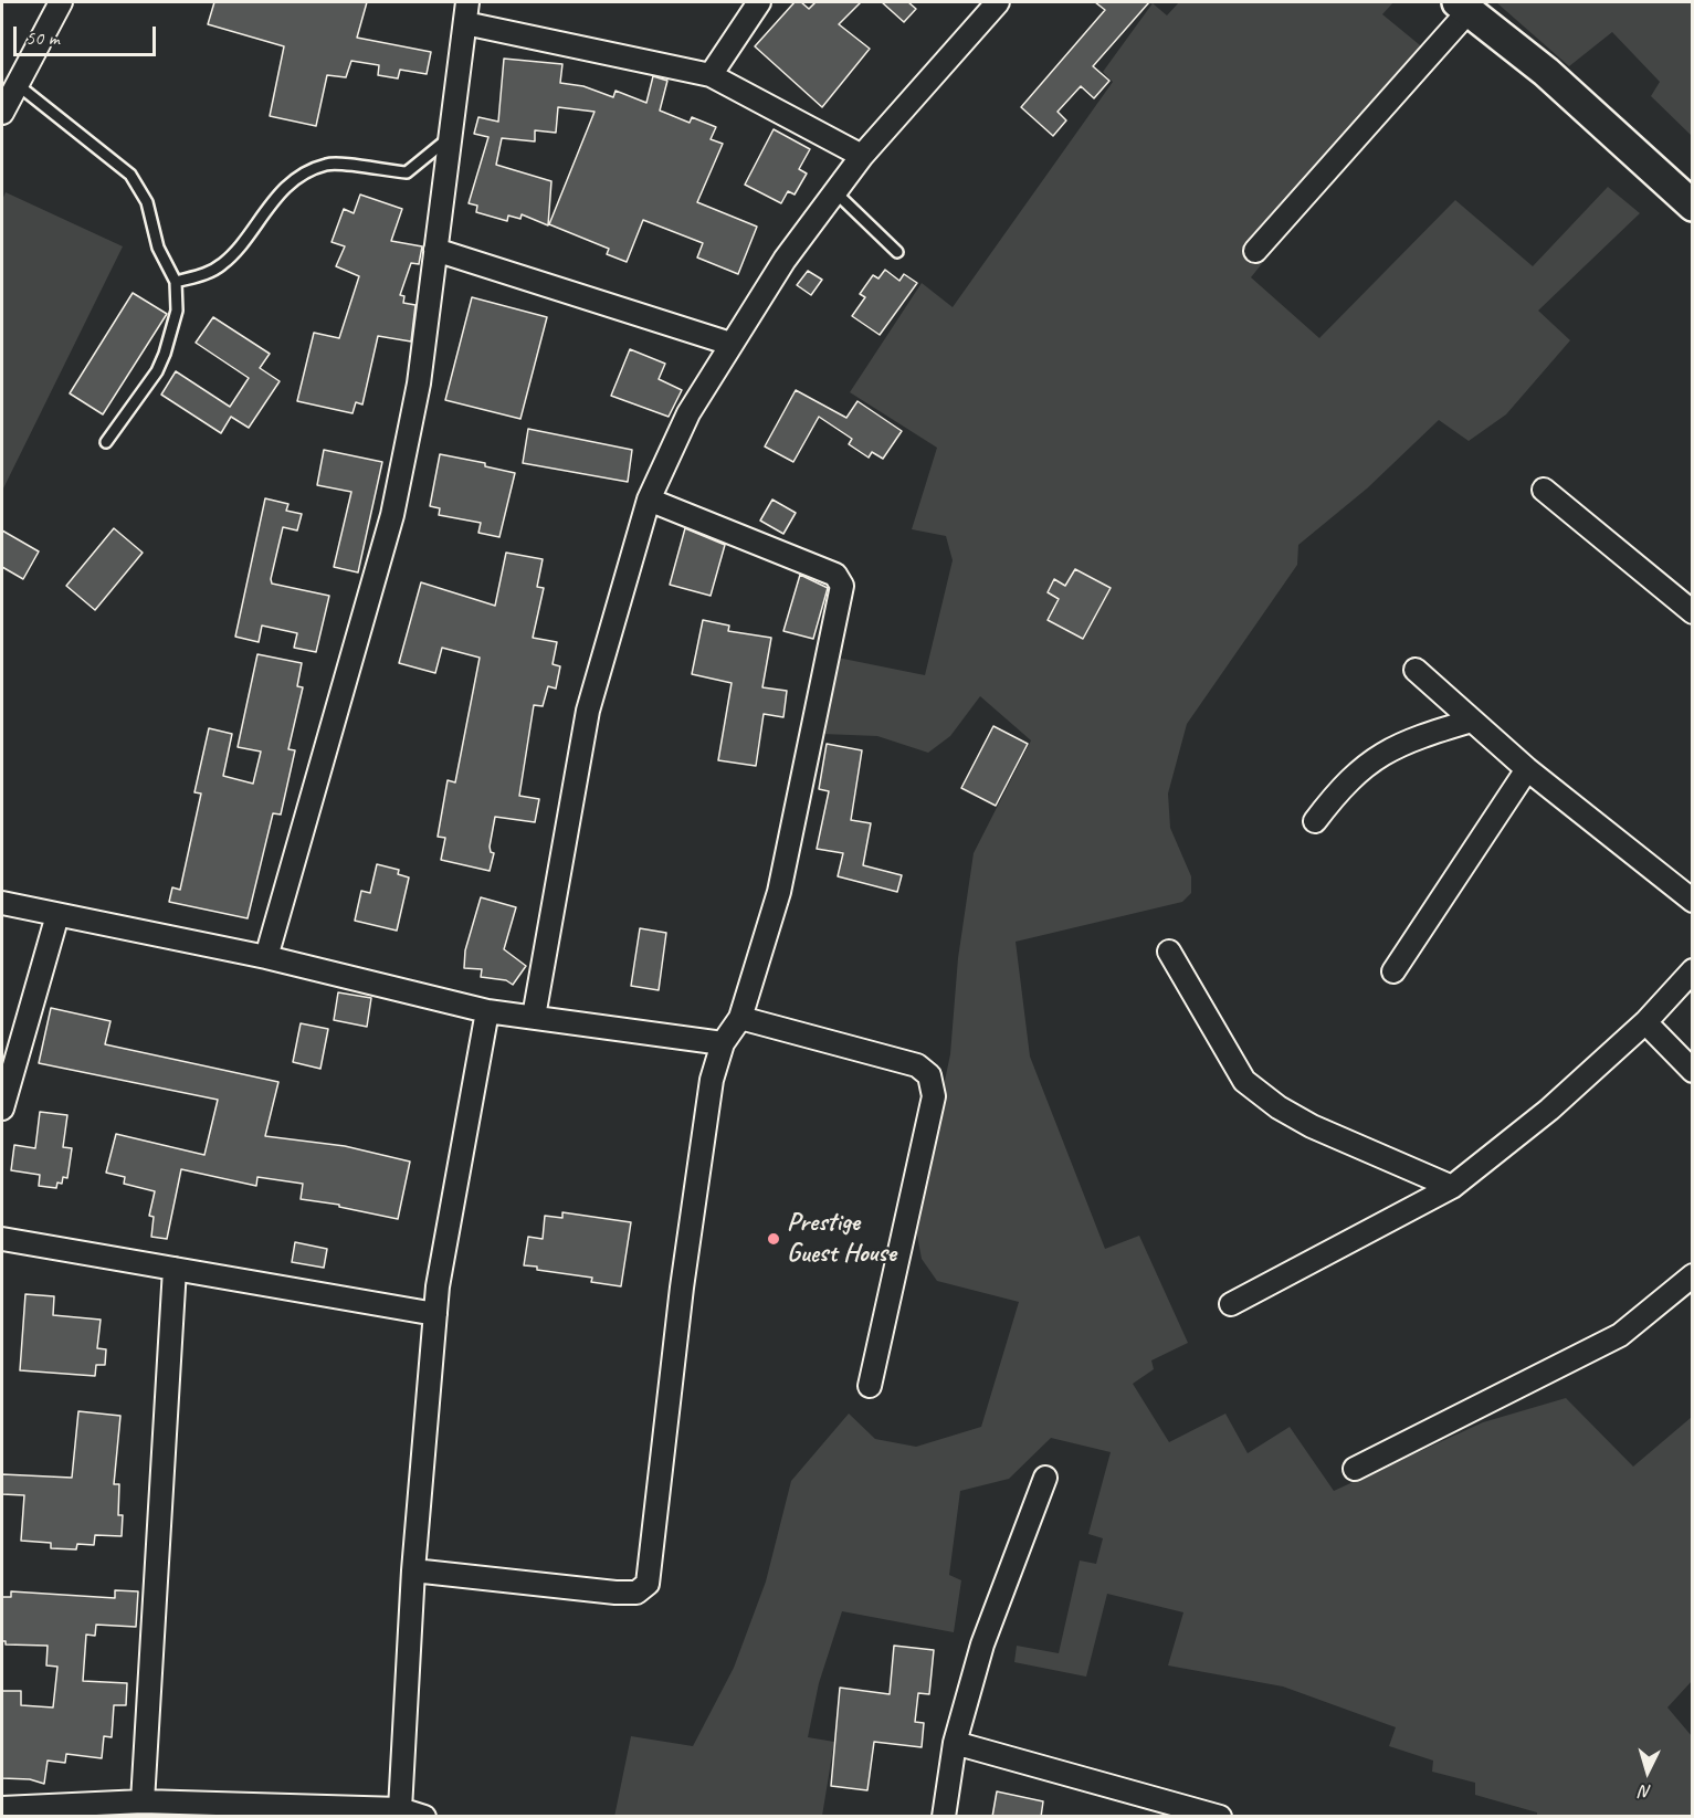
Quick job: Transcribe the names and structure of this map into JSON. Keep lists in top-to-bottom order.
{
  "places": ["Prestige Guest House"],
  "scale_bar": "50 m",
  "north": "bottom"
}
